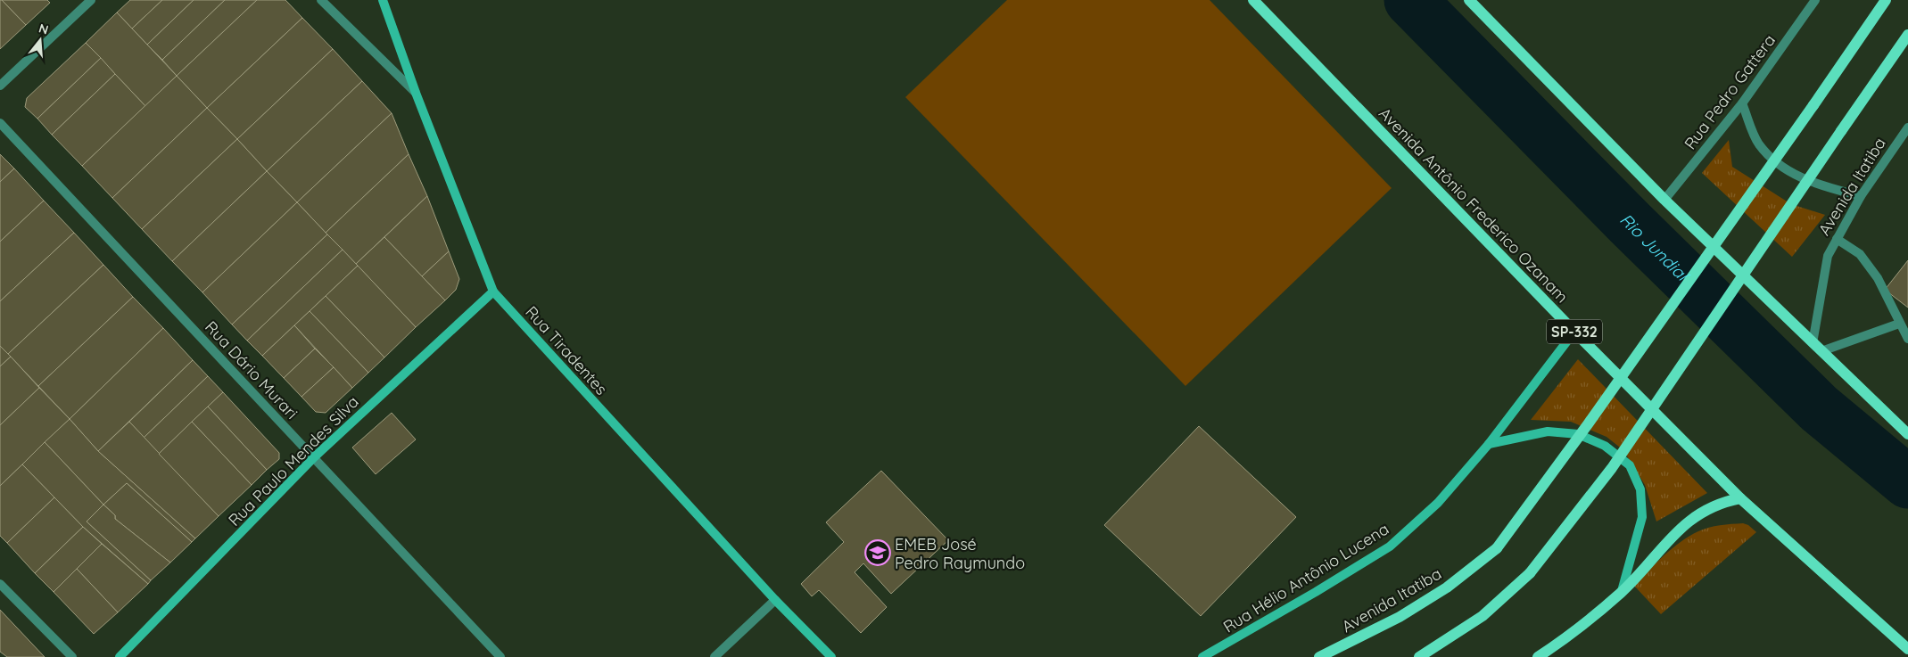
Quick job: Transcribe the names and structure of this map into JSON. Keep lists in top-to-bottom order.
{
  "streets": {
    "main road": ["Avenida Itatiba", "Avenida Antônio Frederico Ozanam", "SP-332"],
    "street": [
      "Rua Pedro Gattera",
      "Rua Tiradentes",
      "Rua Dário Murari",
      "Rua Paulo Mendes Silva",
      "Rua Hélio Antônio Lucena"
    ]
  },
  "crossings": [
    ["Avenida Antônio Frederico Ozanam", "Rua Hélio Antônio Lucena"],
    ["Rua Tiradentes", "Rua Paulo Mendes Silva"],
    ["Rua Dário Murari", "Rua Paulo Mendes Silva"]
  ],
  "water": ["Rio Jundiaí"],
  "places": {
    "school or university": ["EMEB José Pedro Raymundo"]
  },
  "north": "top"
}
